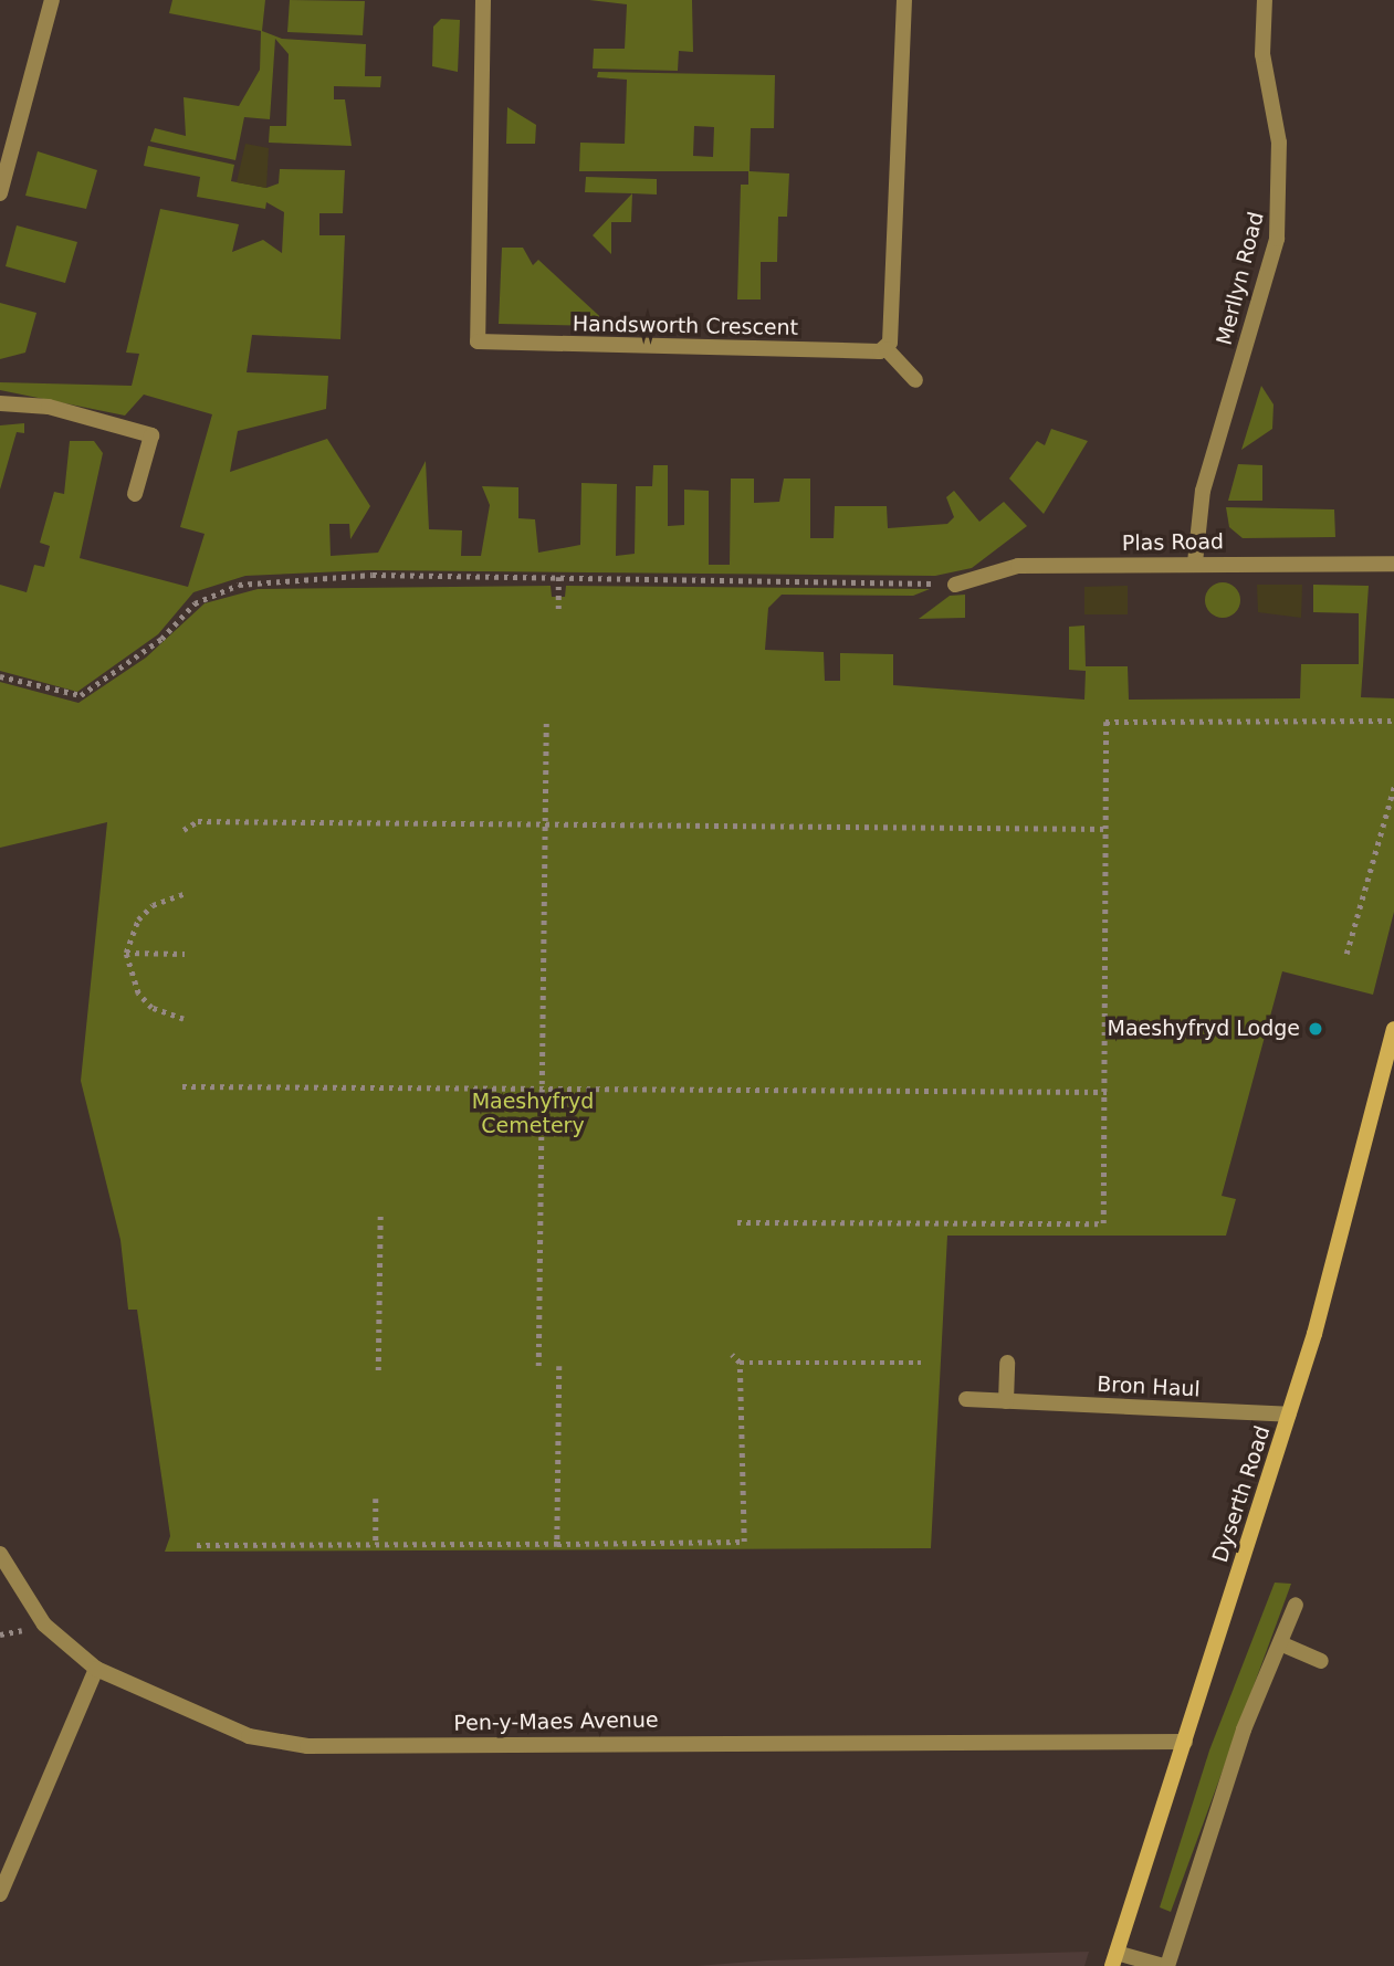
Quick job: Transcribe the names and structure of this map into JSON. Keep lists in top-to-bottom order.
{
  "streets": {
    "main road": ["Dyserth Road"],
    "street": [
      "Merllyn Road",
      "Handsworth Crescent",
      "Plas Road",
      "Bron Haul",
      "Pen-y-Maes Avenue"
    ]
  },
  "crossings": [
    ["Merllyn Road", "Plas Road"],
    ["Bron Haul", "Dyserth Road"],
    ["Dyserth Road", "Pen-y-Maes Avenue"]
  ],
  "parks": ["Maeshyfryd Cemetery"],
  "places": ["Maeshyfryd Lodge"]
}
